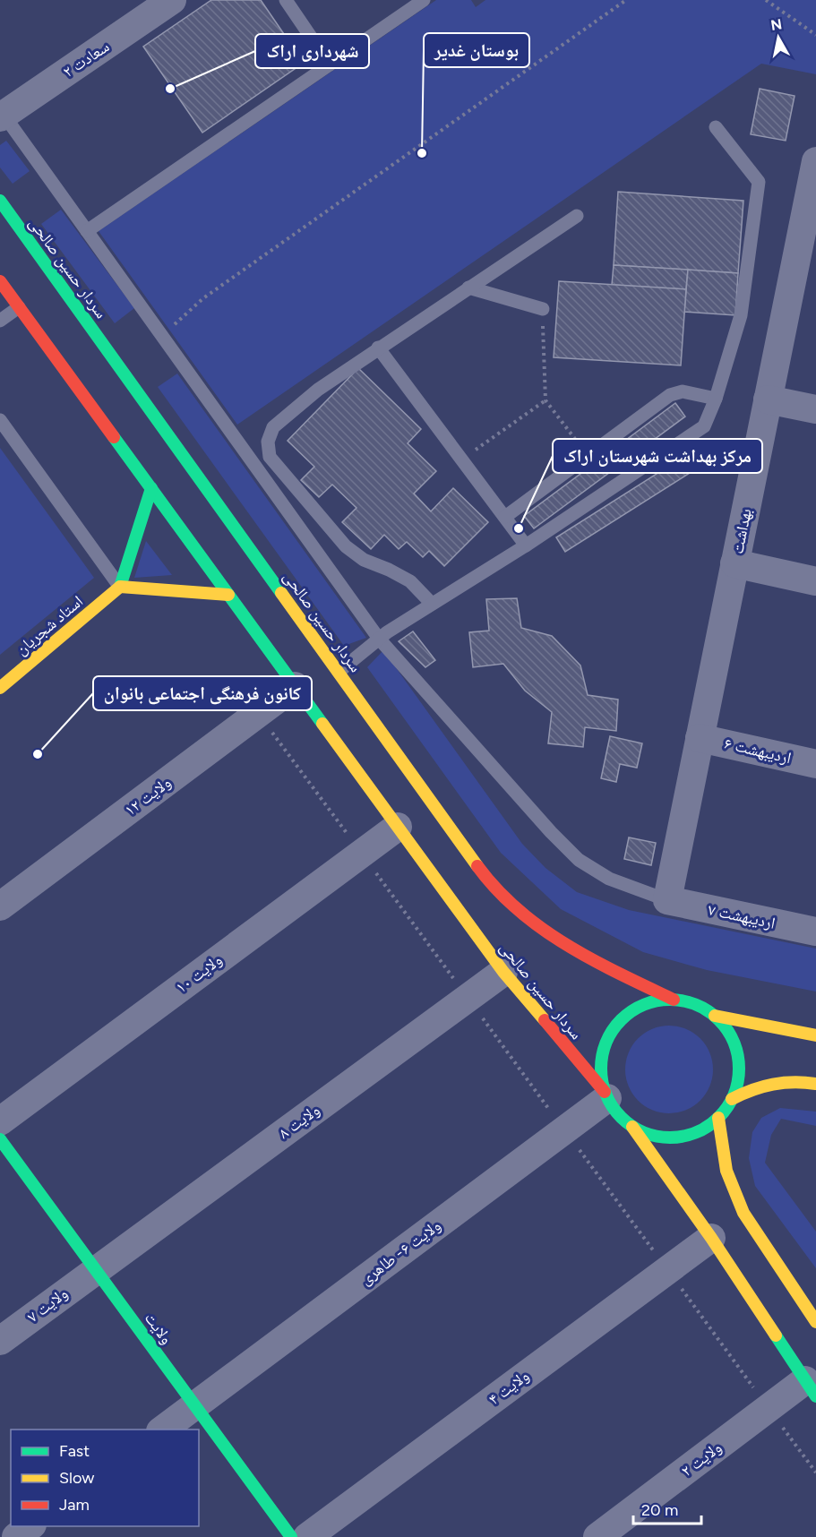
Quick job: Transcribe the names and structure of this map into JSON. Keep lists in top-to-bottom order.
{
  "streets": {
    "main road": ["سردار حسین صالحی", "استاد شجریان", "ولایت"],
    "street": [
      "سعادت ۲",
      "بهداشت",
      "اردیبهشت ۶",
      "ولایت ۱۲",
      "اردیبهشت ۷",
      "ولایت ۱۰",
      "ولایت ۸",
      "ولایت ۶- طاهری",
      "ولایت ۷",
      "ولایت ۴",
      "ولایت ۲"
    ]
  },
  "crossings": [
    ["سردار حسین صالحی", "ولایت ۱۲"],
    ["سردار حسین صالحی", "ولایت ۱۰"],
    ["سردار حسین صالحی", "ولایت ۸"],
    ["سردار حسین صالحی", "ولایت ۶- طاهری"],
    ["بهداشت", "اردیبهشت ۶"],
    ["بهداشت", "اردیبهشت ۷"],
    ["ولایت ۸", "ولایت ۷"],
    ["ولایت ۸", "ولایت"],
    ["ولایت ۶- طاهری", "ولایت"],
    ["ولایت ۷", "ولایت"]
  ],
  "places": [
    "شهرداری اراک",
    "بوستان غدیر",
    "مرکز بهداشت شهرستان اراک",
    "کانون فرهنگی اجتماعی بانوان"
  ],
  "legend": ["Fast", "Slow", "Jam"],
  "scale_bar": "20 m",
  "north": "top"
}
